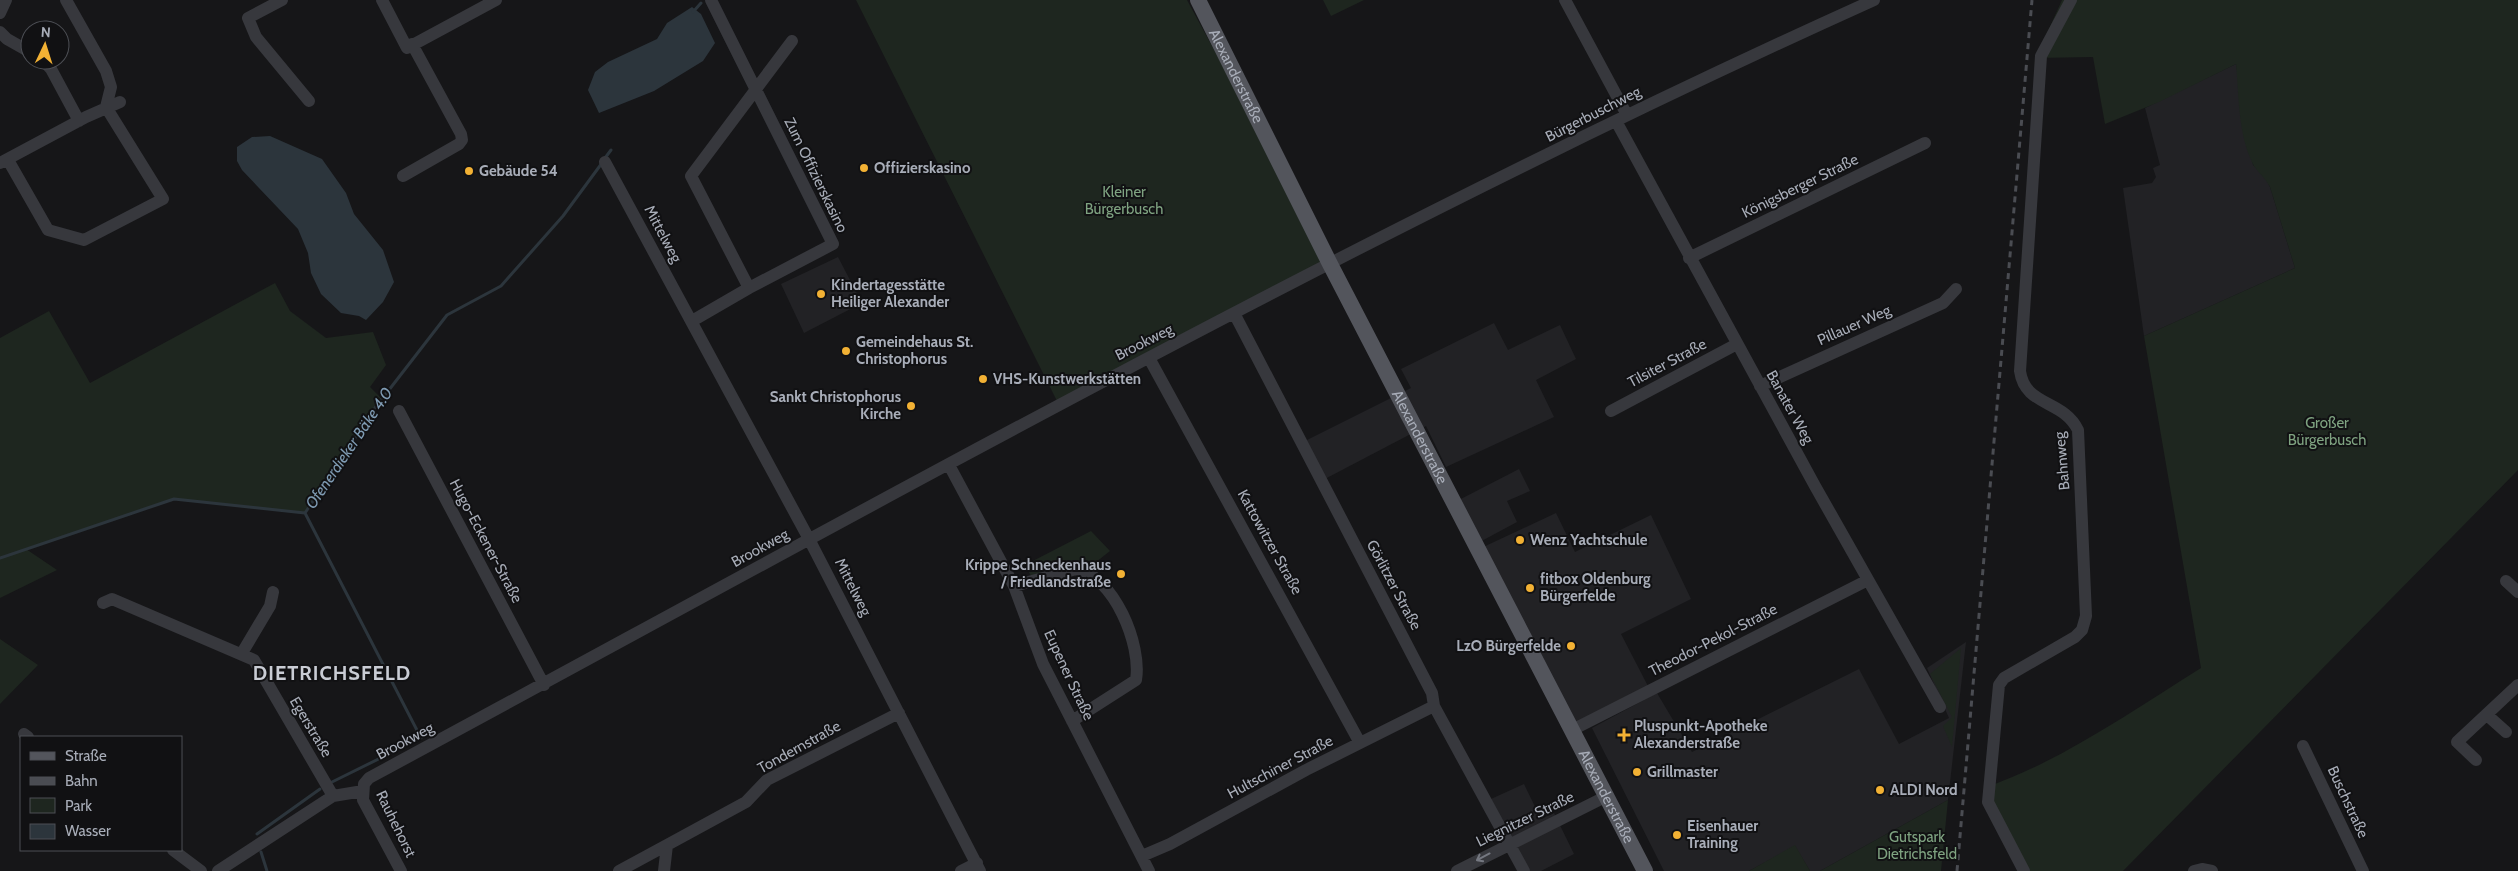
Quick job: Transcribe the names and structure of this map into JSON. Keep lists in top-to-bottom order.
{
  "streets": {
    "main road": ["Alexanderstraße"],
    "street": [
      "Bürgerbuschweg",
      "Zum Offizierskasino",
      "Königsberger Straße",
      "Mittelweg",
      "Pillauer Weg",
      "Brookweg",
      "Tilsiter Straße",
      "Banater Weg",
      "Bahnweg",
      "Hugo-Eckener-Straße",
      "Kattowitzer Straße",
      "Görlitzer Straße",
      "Theodor-Pekol-Straße",
      "Eupener Straße",
      "Egerstraße",
      "Tondernstraße",
      "Hultschiner Straße",
      "Buschstraße",
      "Liegnitzer Straße",
      "Rauhehorst"
    ]
  },
  "crossings": [
    ["Alexanderstraße", "Bürgerbuschweg"],
    ["Alexanderstraße", "Brookweg"],
    ["Alexanderstraße", "Theodor-Pekol-Straße"],
    ["Alexanderstraße", "Liegnitzer Straße"],
    ["Bürgerbuschweg", "Brookweg"],
    ["Bürgerbuschweg", "Banater Weg"],
    ["Zum Offizierskasino", "Mittelweg"],
    ["Königsberger Straße", "Banater Weg"],
    ["Mittelweg", "Brookweg"],
    ["Mittelweg", "Tondernstraße"],
    ["Pillauer Weg", "Banater Weg"],
    ["Brookweg", "Hugo-Eckener-Straße"],
    ["Brookweg", "Kattowitzer Straße"],
    ["Brookweg", "Görlitzer Straße"],
    ["Brookweg", "Eupener Straße"],
    ["Brookweg", "Rauhehorst"],
    ["Tilsiter Straße", "Banater Weg"],
    ["Banater Weg", "Theodor-Pekol-Straße"],
    ["Kattowitzer Straße", "Hultschiner Straße"],
    ["Görlitzer Straße", "Hultschiner Straße"],
    ["Görlitzer Straße", "Liegnitzer Straße"],
    ["Eupener Straße", "Hultschiner Straße"]
  ],
  "one_way": ["Liegnitzer Straße"],
  "districts": ["DIETRICHSFELD"],
  "water": ["Ofenerdieker Bäke 4.0"],
  "parks": ["Kleiner Bürgerbusch", "Großer Bürgerbusch", "Gutspark Dietrichsfeld"],
  "places": {
    "other": [
      "Offizierskasino",
      "Gebäude 54",
      "Kindertagesstätte Heiliger Alexander",
      "Gemeindehaus St. Christophorus",
      "VHS-Kunstwerkstätten",
      "Sankt Christophorus Kirche",
      "Wenz Yachtschule",
      "Krippe Schneckenhaus / Friedlandstraße",
      "fitbox Oldenburg Bürgerfelde",
      "LzO Bürgerfelde",
      "Grillmaster",
      "ALDI Nord",
      "Eisenhauer Training"
    ],
    "health": ["Pluspunkt-Apotheke Alexanderstraße"]
  },
  "legend": [
    "Straße",
    "Bahn",
    "Park",
    "Wasser"
  ],
  "north": "top"
}
